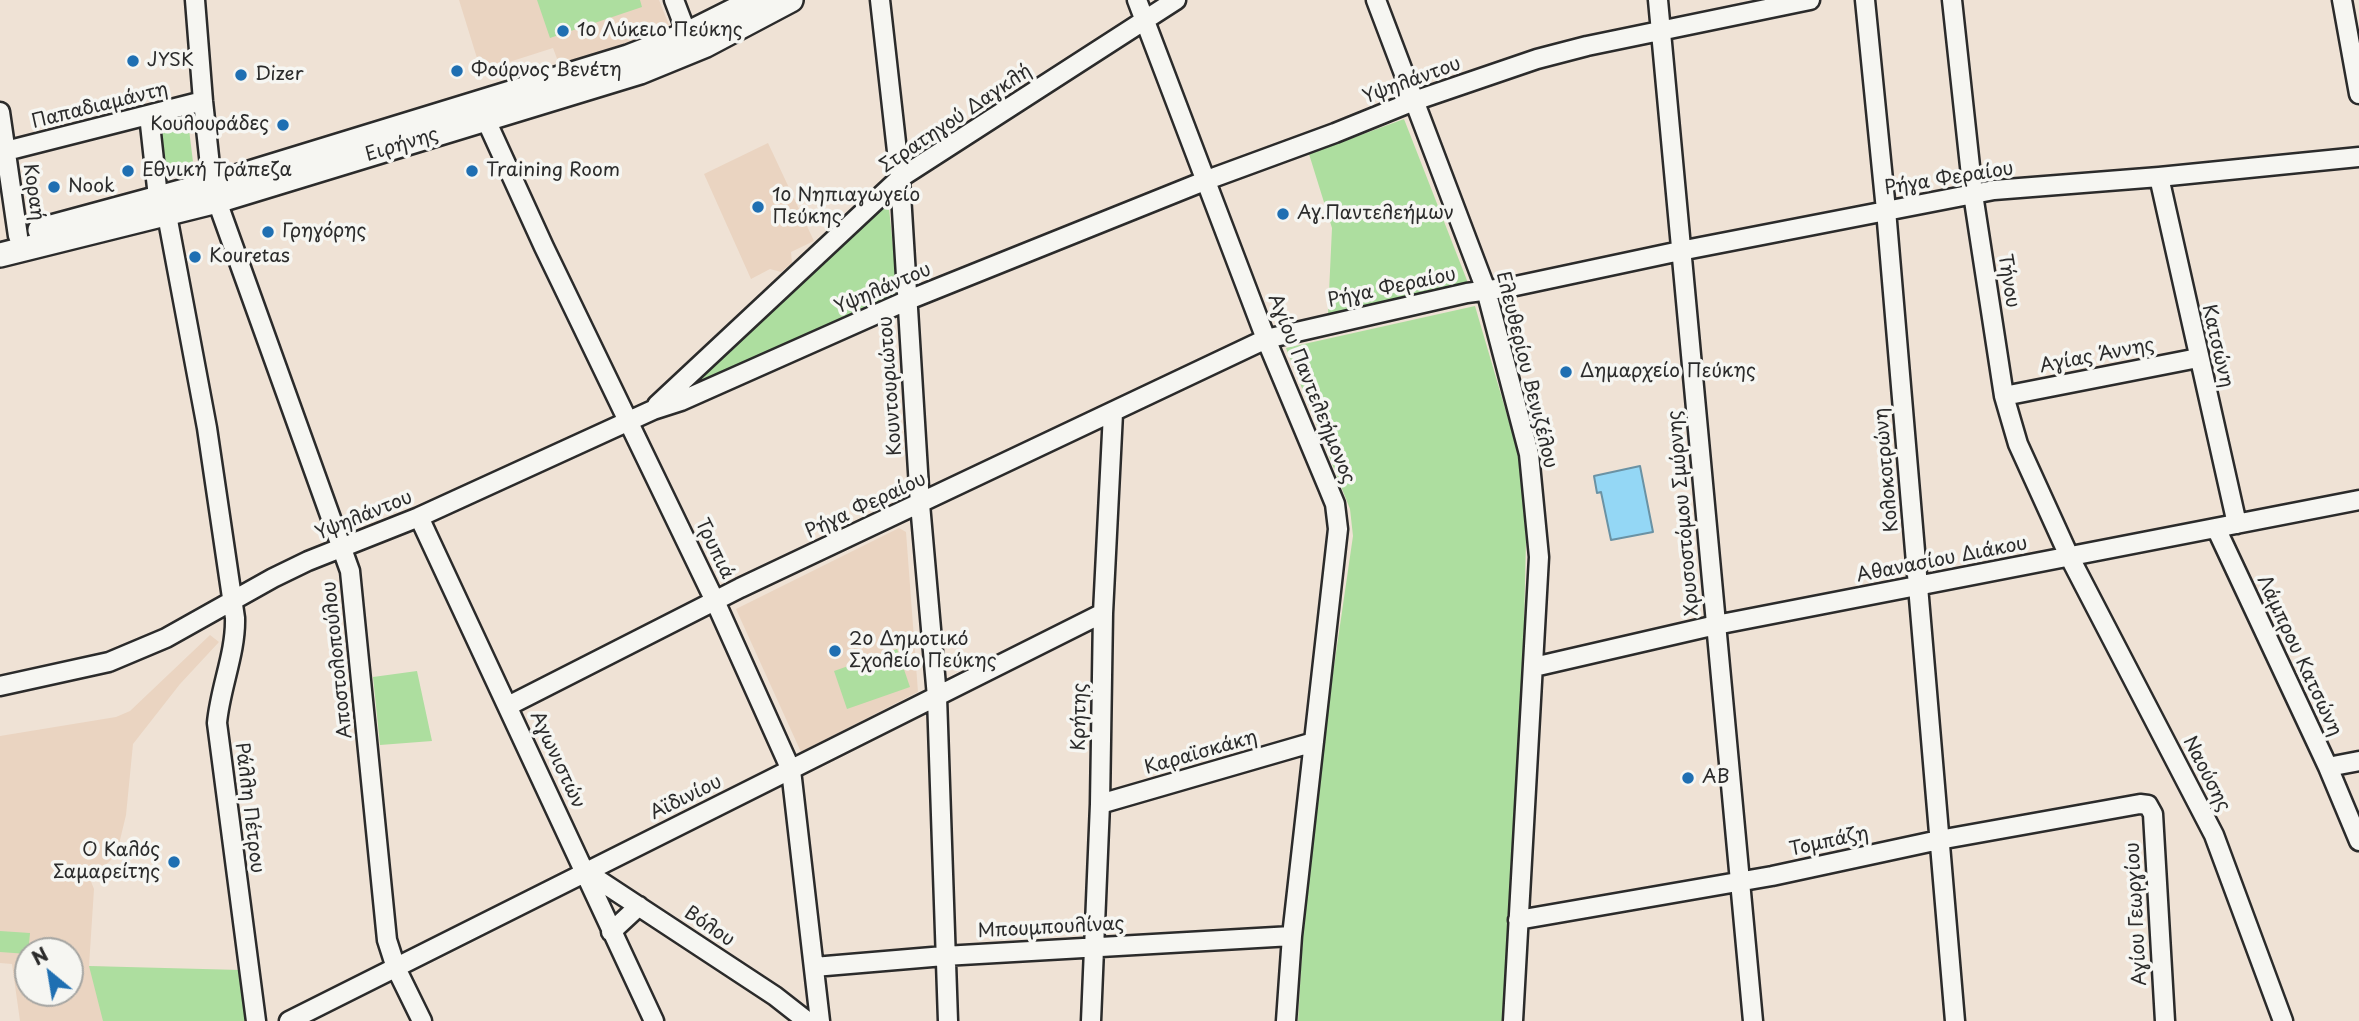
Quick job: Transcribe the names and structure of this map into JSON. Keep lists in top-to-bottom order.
{
  "streets": {
    "main road": ["Ειρήνης"],
    "street": [
      "Υψηλάντου",
      "Παπαδιαμάντη",
      "Στρατηγού Δαγκλή",
      "Ρήγα Φεραίου",
      "Κοραή",
      "Τήνου",
      "Κατσώνη",
      "Αγίας Άννης",
      "Ελευθερίου Βενιζέλου",
      "Κουντουριώτου",
      "Αγίου Παντελεήμονος",
      "Κολοκοτρώνη",
      "Χρυσοστόμου Σμύρνης",
      "Τρυπιά",
      "Αθανασίου Διάκου",
      "Λάμπρου Κατσώνη",
      "Αποστολοπούλου",
      "Κρήτης",
      "Καραϊσκάκη",
      "Αγωνιστών",
      "Ναούσης",
      "Αϊδινίου",
      "Ράλλη Πέτρου",
      "Τομπάζη",
      "Αγίου Γεωργίου",
      "Βόλου",
      "Μπουμπουλίνας"
    ]
  },
  "crossings": [
    ["Υψηλάντου", "Στρατηγού Δαγκλή"],
    ["Υψηλάντου", "Ελευθερίου Βενιζέλου"],
    ["Υψηλάντου", "Κουντουριώτου"],
    ["Υψηλάντου", "Αγίου Παντελεήμονος"],
    ["Υψηλάντου", "Χρυσοστόμου Σμύρνης"],
    ["Υψηλάντου", "Τρυπιά"],
    ["Υψηλάντου", "Αποστολοπούλου"],
    ["Υψηλάντου", "Αγωνιστών"],
    ["Υψηλάντου", "Ράλλη Πέτρου"],
    ["Παπαδιαμάντη", "Κοραή"],
    ["Παπαδιαμάντη", "Αποστολοπούλου"],
    ["Παπαδιαμάντη", "Ράλλη Πέτρου"],
    ["Στρατηγού Δαγκλή", "Κουντουριώτου"],
    ["Στρατηγού Δαγκλή", "Αγίου Παντελεήμονος"],
    ["Ειρήνης", "Κοραή"],
    ["Ειρήνης", "Τρυπιά"],
    ["Ειρήνης", "Αποστολοπούλου"],
    ["Ειρήνης", "Ράλλη Πέτρου"],
    ["Ρήγα Φεραίου", "Τήνου"],
    ["Ρήγα Φεραίου", "Κατσώνη"],
    ["Ρήγα Φεραίου", "Ελευθερίου Βενιζέλου"],
    ["Ρήγα Φεραίου", "Κουντουριώτου"],
    ["Ρήγα Φεραίου", "Αγίου Παντελεήμονος"],
    ["Ρήγα Φεραίου", "Κολοκοτρώνη"],
    ["Ρήγα Φεραίου", "Χρυσοστόμου Σμύρνης"],
    ["Ρήγα Φεραίου", "Τρυπιά"],
    ["Ρήγα Φεραίου", "Κρήτης"],
    ["Ρήγα Φεραίου", "Αγωνιστών"],
    ["Τήνου", "Αγίας Άννης"],
    ["Τήνου", "Αθανασίου Διάκου"],
    ["Τήνου", "Ναούσης"],
    ["Κατσώνη", "Αγίας Άννης"],
    ["Κατσώνη", "Αθανασίου Διάκου"],
    ["Ελευθερίου Βενιζέλου", "Αθανασίου Διάκου"],
    ["Ελευθερίου Βενιζέλου", "Τομπάζη"],
    ["Κουντουριώτου", "Αϊδινίου"],
    ["Κουντουριώτου", "Μπουμπουλίνας"],
    ["Αγίου Παντελεήμονος", "Καραϊσκάκη"],
    ["Αγίου Παντελεήμονος", "Μπουμπουλίνας"],
    ["Κολοκοτρώνη", "Αθανασίου Διάκου"],
    ["Κολοκοτρώνη", "Τομπάζη"],
    ["Χρυσοστόμου Σμύρνης", "Αθανασίου Διάκου"],
    ["Χρυσοστόμου Σμύρνης", "Τομπάζη"],
    ["Τρυπιά", "Αϊδινίου"],
    ["Τρυπιά", "Μπουμπουλίνας"],
    ["Αθανασίου Διάκου", "Λάμπρου Κατσώνη"],
    ["Αθανασίου Διάκου", "Ναούσης"],
    ["Αποστολοπούλου", "Αϊδινίου"],
    ["Κρήτης", "Καραϊσκάκη"],
    ["Κρήτης", "Αϊδινίου"],
    ["Κρήτης", "Μπουμπουλίνας"],
    ["Αγωνιστών", "Αϊδινίου"],
    ["Αγωνιστών", "Βόλου"],
    ["Αϊδινίου", "Βόλου"],
    ["Τομπάζη", "Αγίου Γεωργίου"]
  ],
  "places": [
    "1ο Λύκειο Πεύκης",
    "JYSK",
    "Φούρνος Βενέτη",
    "Dizer",
    "Κουλουράδες",
    "Εθνική Τράπεζα",
    "Training Room",
    "Nook",
    "1ο Νηπιαγωγείο Πεύκης",
    "Αγ.Παντελεήμων",
    "Γρηγόρης",
    "Kouretas",
    "Δημαρχείο Πεύκης",
    "2ο Δημοτικό Σχολείο Πεύκης",
    "ΑΒ",
    "Ο Καλός Σαμαρείτης"
  ],
  "north": "top left"
}
